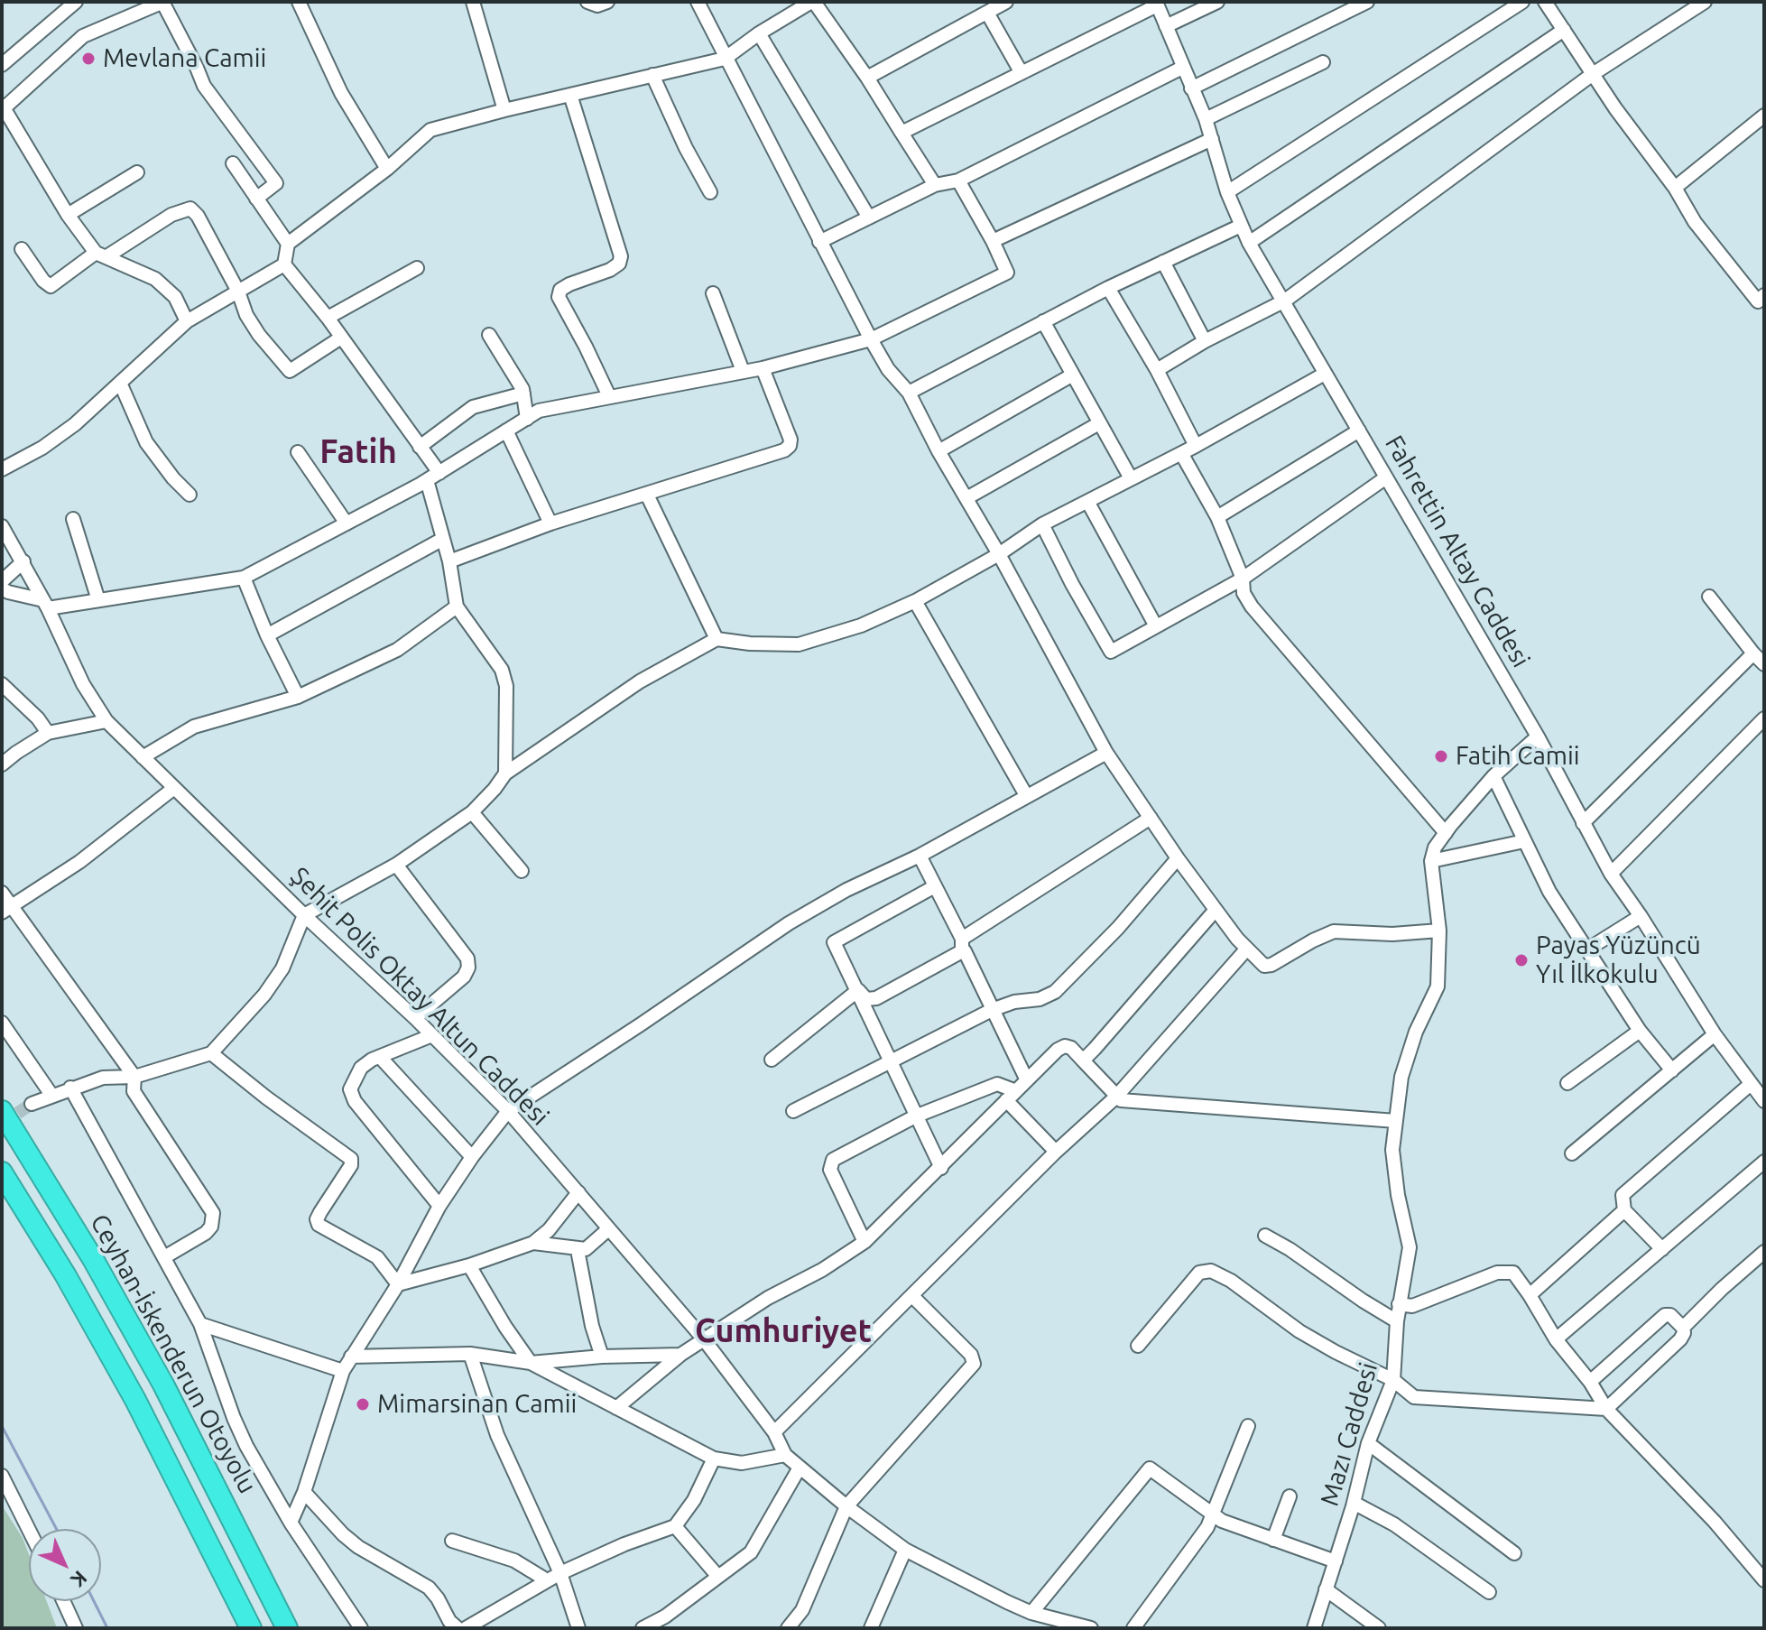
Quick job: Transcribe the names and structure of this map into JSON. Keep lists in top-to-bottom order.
{
  "streets": {
    "highway": ["Ceyhan-İskenderun Otoyolu"],
    "street": ["Fahrettin Altay Caddesi", "Şehit Polis Oktay Altun Caddesi", "Mazı Caddesi"]
  },
  "districts": ["Fatih", "Cumhuriyet"],
  "places": [
    "Mevlana Camii",
    "Fatih Camii",
    "Payas Yüzüncü Yıl İlkokulu",
    "Mimarsinan Camii"
  ],
  "north": "bottom right"
}
